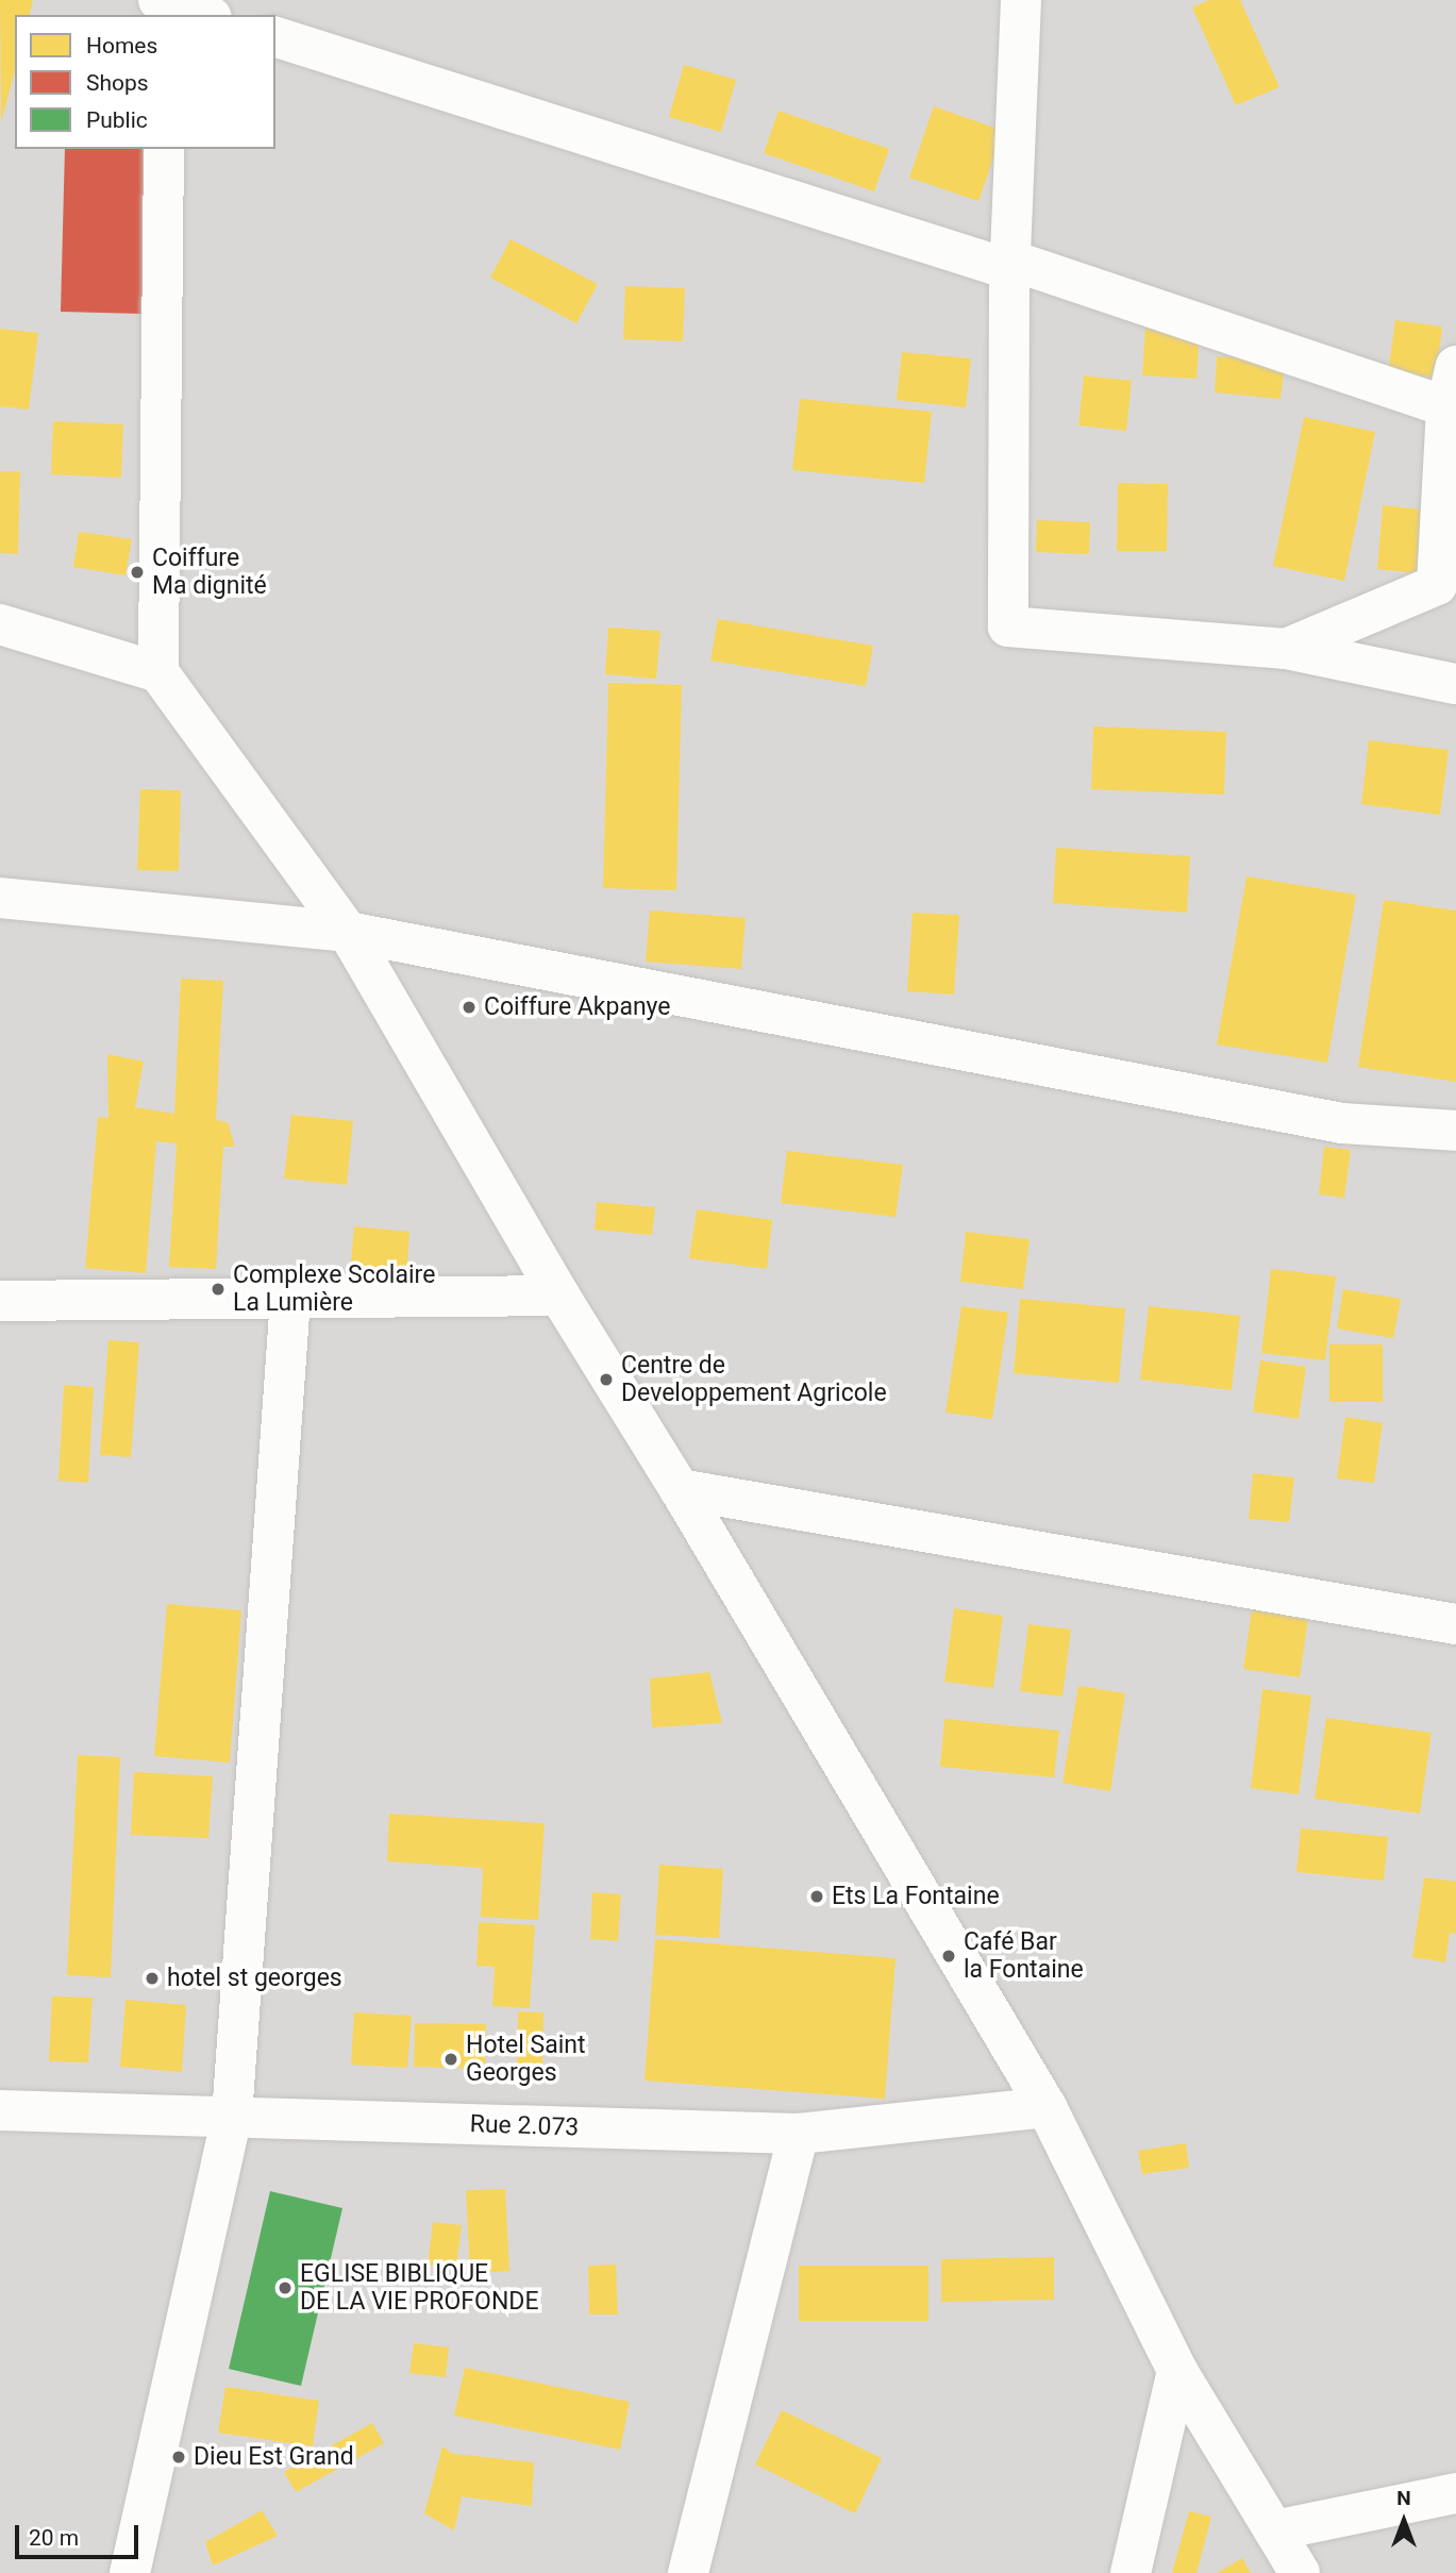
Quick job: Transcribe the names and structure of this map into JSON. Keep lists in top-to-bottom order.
{
  "streets": {
    "street": ["Rue 2.073"]
  },
  "places": [
    "Coiffure Ma dignité",
    "Coiffure Akpanye",
    "Complexe Scolaire La Lumière",
    "Centre de Developpement Agricole",
    "Ets La Fontaine",
    "Café Bar la Fontaine",
    "hotel st georges",
    "Hotel Saint Georges",
    "EGLISE BIBLIQUE DE LA VIE PROFONDE",
    "Dieu Est Grand"
  ],
  "legend": ["Homes", "Shops", "Public"],
  "scale_bar": "20 m",
  "north": "top"
}
